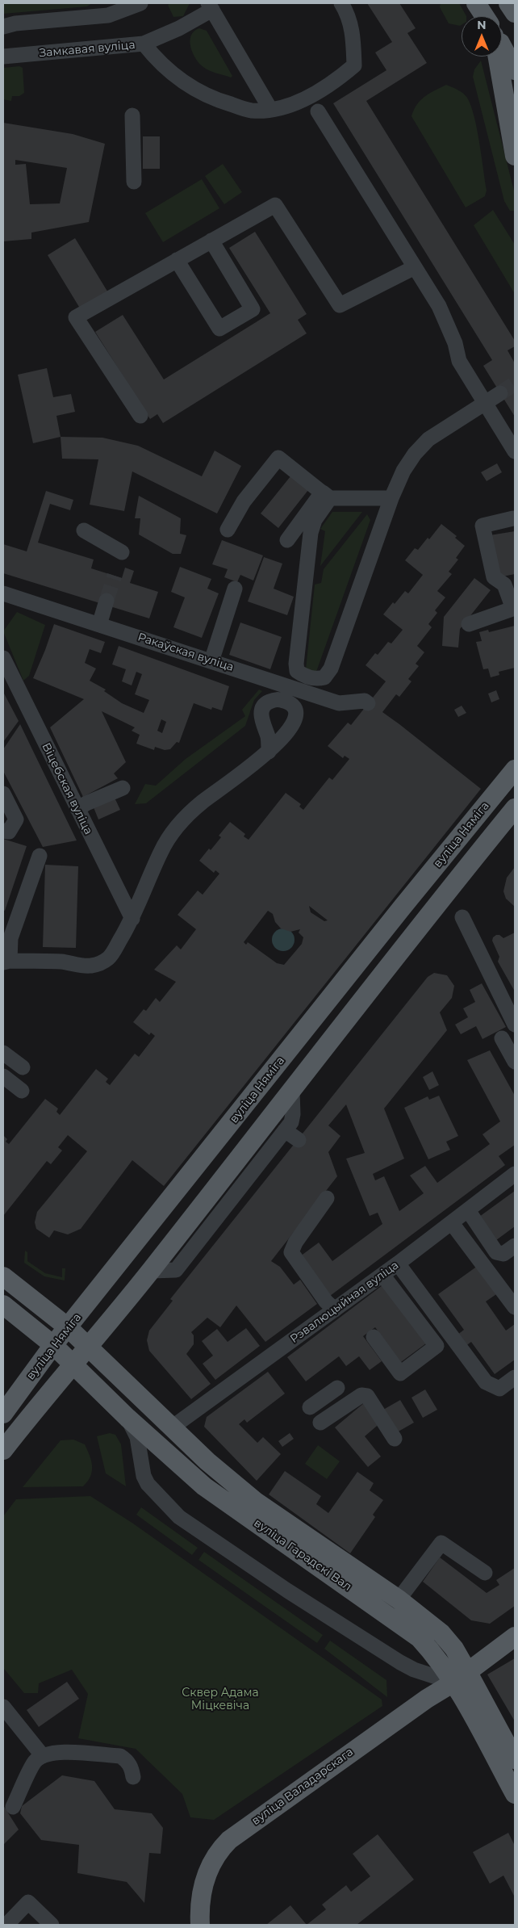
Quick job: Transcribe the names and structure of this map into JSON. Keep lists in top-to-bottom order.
{
  "streets": {
    "main road": ["вуліца Няміга", "вуліца Гарадскі Вал", "вуліца Валадарскага"],
    "street": [
      "Замкавая вуліца",
      "Ракаўская вуліца",
      "Віцебская вуліца",
      "Рэвалюцыйная вуліца"
    ]
  },
  "crossings": [
    ["вуліца Няміга", "вуліца Гарадскі Вал"],
    ["Рэвалюцыйная вуліца", "вуліца Гарадскі Вал"],
    ["вуліца Гарадскі Вал", "вуліца Валадарскага"]
  ],
  "parks": ["Сквер Адама Міцкевіча"],
  "north": "top"
}
